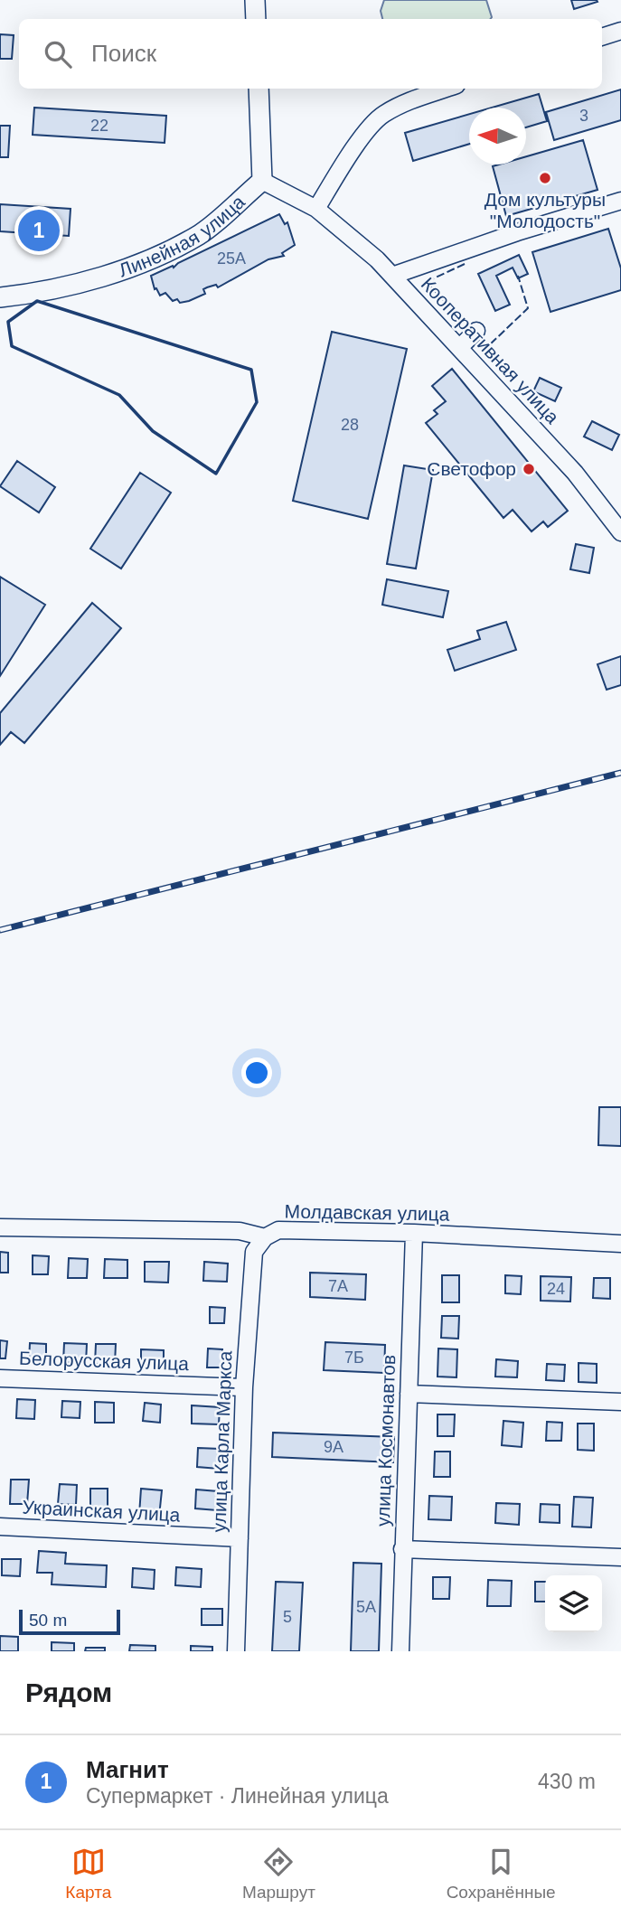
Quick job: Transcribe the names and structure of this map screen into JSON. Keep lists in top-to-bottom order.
{
  "streets": {
    "main road": ["Линейная улица"],
    "street": [
      "Кооперативная улица",
      "Молдавская улица",
      "Белорусская улица",
      "улица Космонавтов",
      "улица Карла Маркса",
      "Украинская улица"
    ]
  },
  "crossings": [
    ["Линейная улица", "Кооперативная улица"],
    ["Молдавская улица", "улица Космонавтов"],
    ["Молдавская улица", "улица Карла Маркса"],
    ["Белорусская улица", "улица Карла Маркса"],
    ["улица Карла Маркса", "Украинская улица"]
  ],
  "places": ["Дом культуры \"Молодость\"", "Светофор"],
  "house_numbers": [
    "3",
    "22",
    "25А",
    "28",
    "7А",
    "24",
    "7Б",
    "9А",
    "5А",
    "5"
  ],
  "scale_bar": "50 m",
  "north": "left",
  "page": {
    "search": "Поиск",
    "pins": "1",
    "scale": "50 m",
    "heading": "Рядом",
    "list": [
      {
        "mark": "1",
        "name": "Магнит",
        "note": "Супермаркет · Линейная улица",
        "value": "430 m"
      }
    ],
    "nav": ["Карта", "Маршрут", "Сохранённые"]
  }
}
